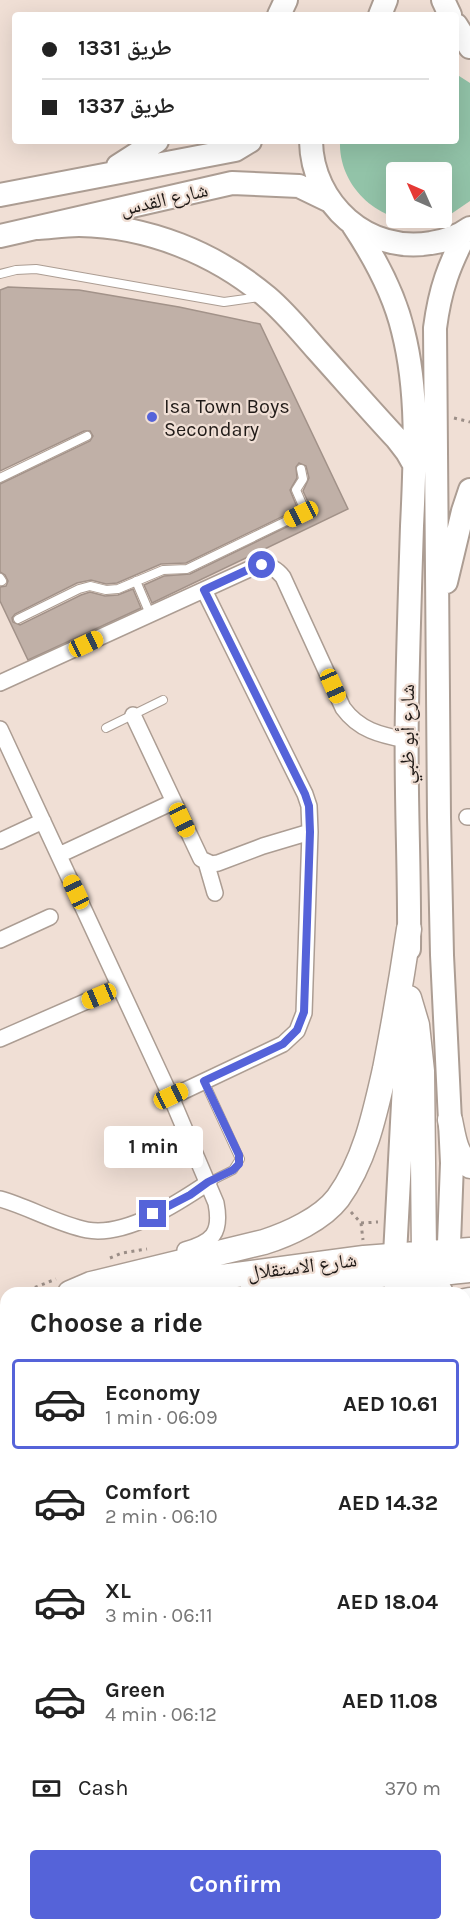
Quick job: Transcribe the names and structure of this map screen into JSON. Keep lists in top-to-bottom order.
{
  "streets": {
    "main road": ["شارع القدس", "شارع أبو ظبي", "شارع الاستقلال"]
  },
  "places": ["Isa Town Boys Secondary"],
  "north": "top left",
  "page": {
    "banner": ["طريق 1331", "طريق 1337"],
    "bubble": "1 min",
    "heading": "Choose a ride",
    "list": [
      {
        "name": "Economy",
        "note": "1 min · 06:09",
        "value": "AED 10.61"
      },
      {
        "name": "Comfort",
        "note": "2 min · 06:10",
        "value": "AED 14.32"
      },
      {
        "name": "XL",
        "note": "3 min · 06:11",
        "value": "AED 18.04"
      },
      {
        "name": "Green",
        "note": "4 min · 06:12",
        "value": "AED 11.08"
      }
    ],
    "pay": ["Cash", "370 m"],
    "buttons": "Confirm"
  }
}
